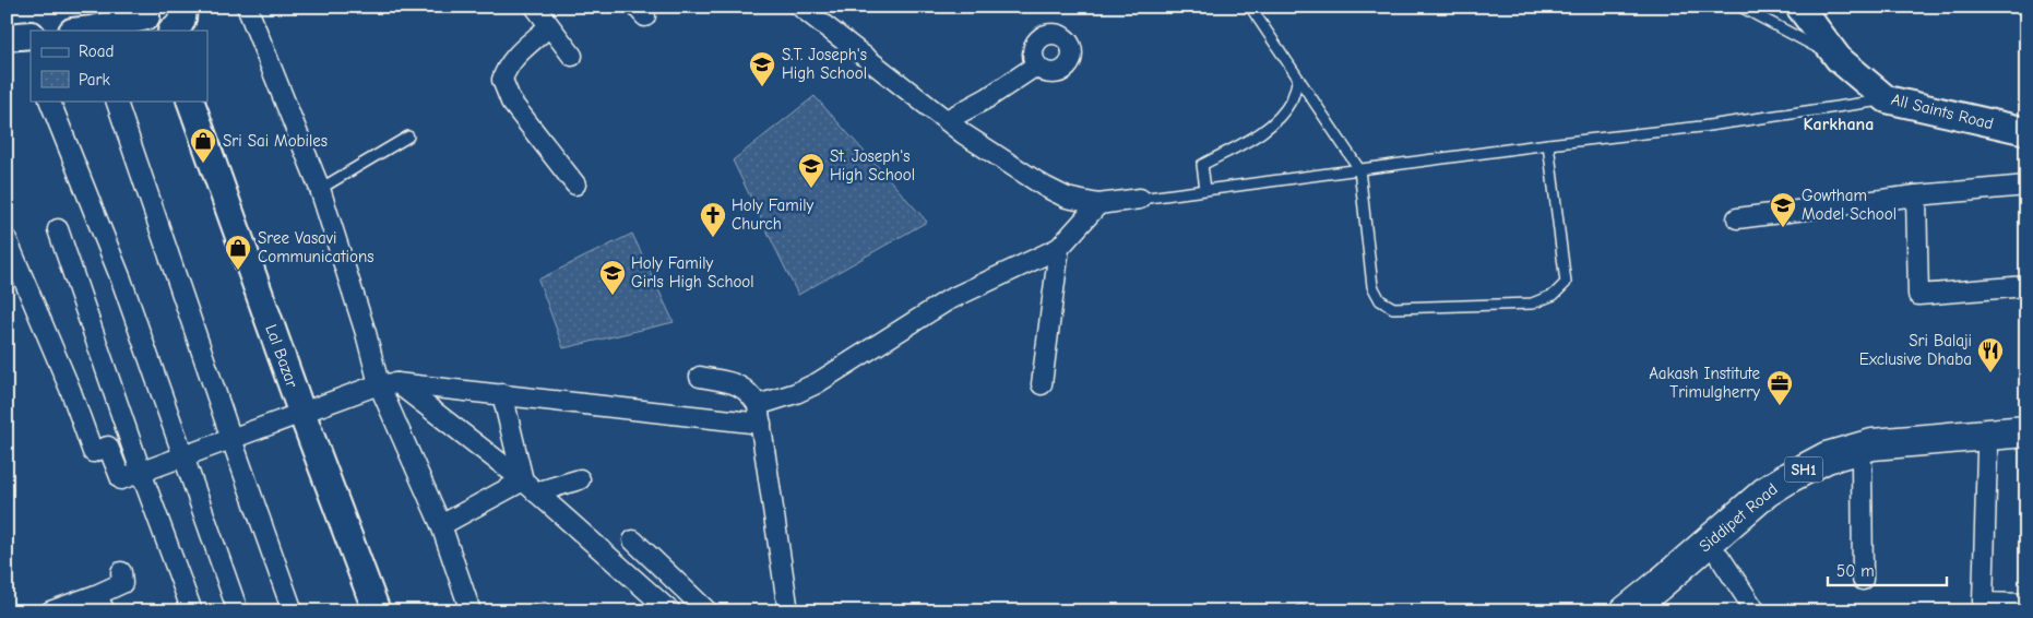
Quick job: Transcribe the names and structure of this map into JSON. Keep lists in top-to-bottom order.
{
  "streets": {
    "main road": [
      "All Saints Road",
      "Lal Bazar",
      "SH1",
      "Siddipet Road"
    ]
  },
  "districts": ["Karkhana"],
  "places": {
    "school or university": [
      "S.T. Joseph's High School",
      "St. Joseph's High School",
      "Gowtham Model School",
      "Holy Family Girls High School"
    ],
    "shop": ["Sri Sai Mobiles", "Sree Vasavi Communications"],
    "church": ["Holy Family Church"],
    "restaurant": ["Sri Balaji Exclusive Dhaba"],
    "office": ["Aakash Institute Trimulgherry"]
  },
  "legend": ["Road", "Park"],
  "scale_bar": "50 m"
}
